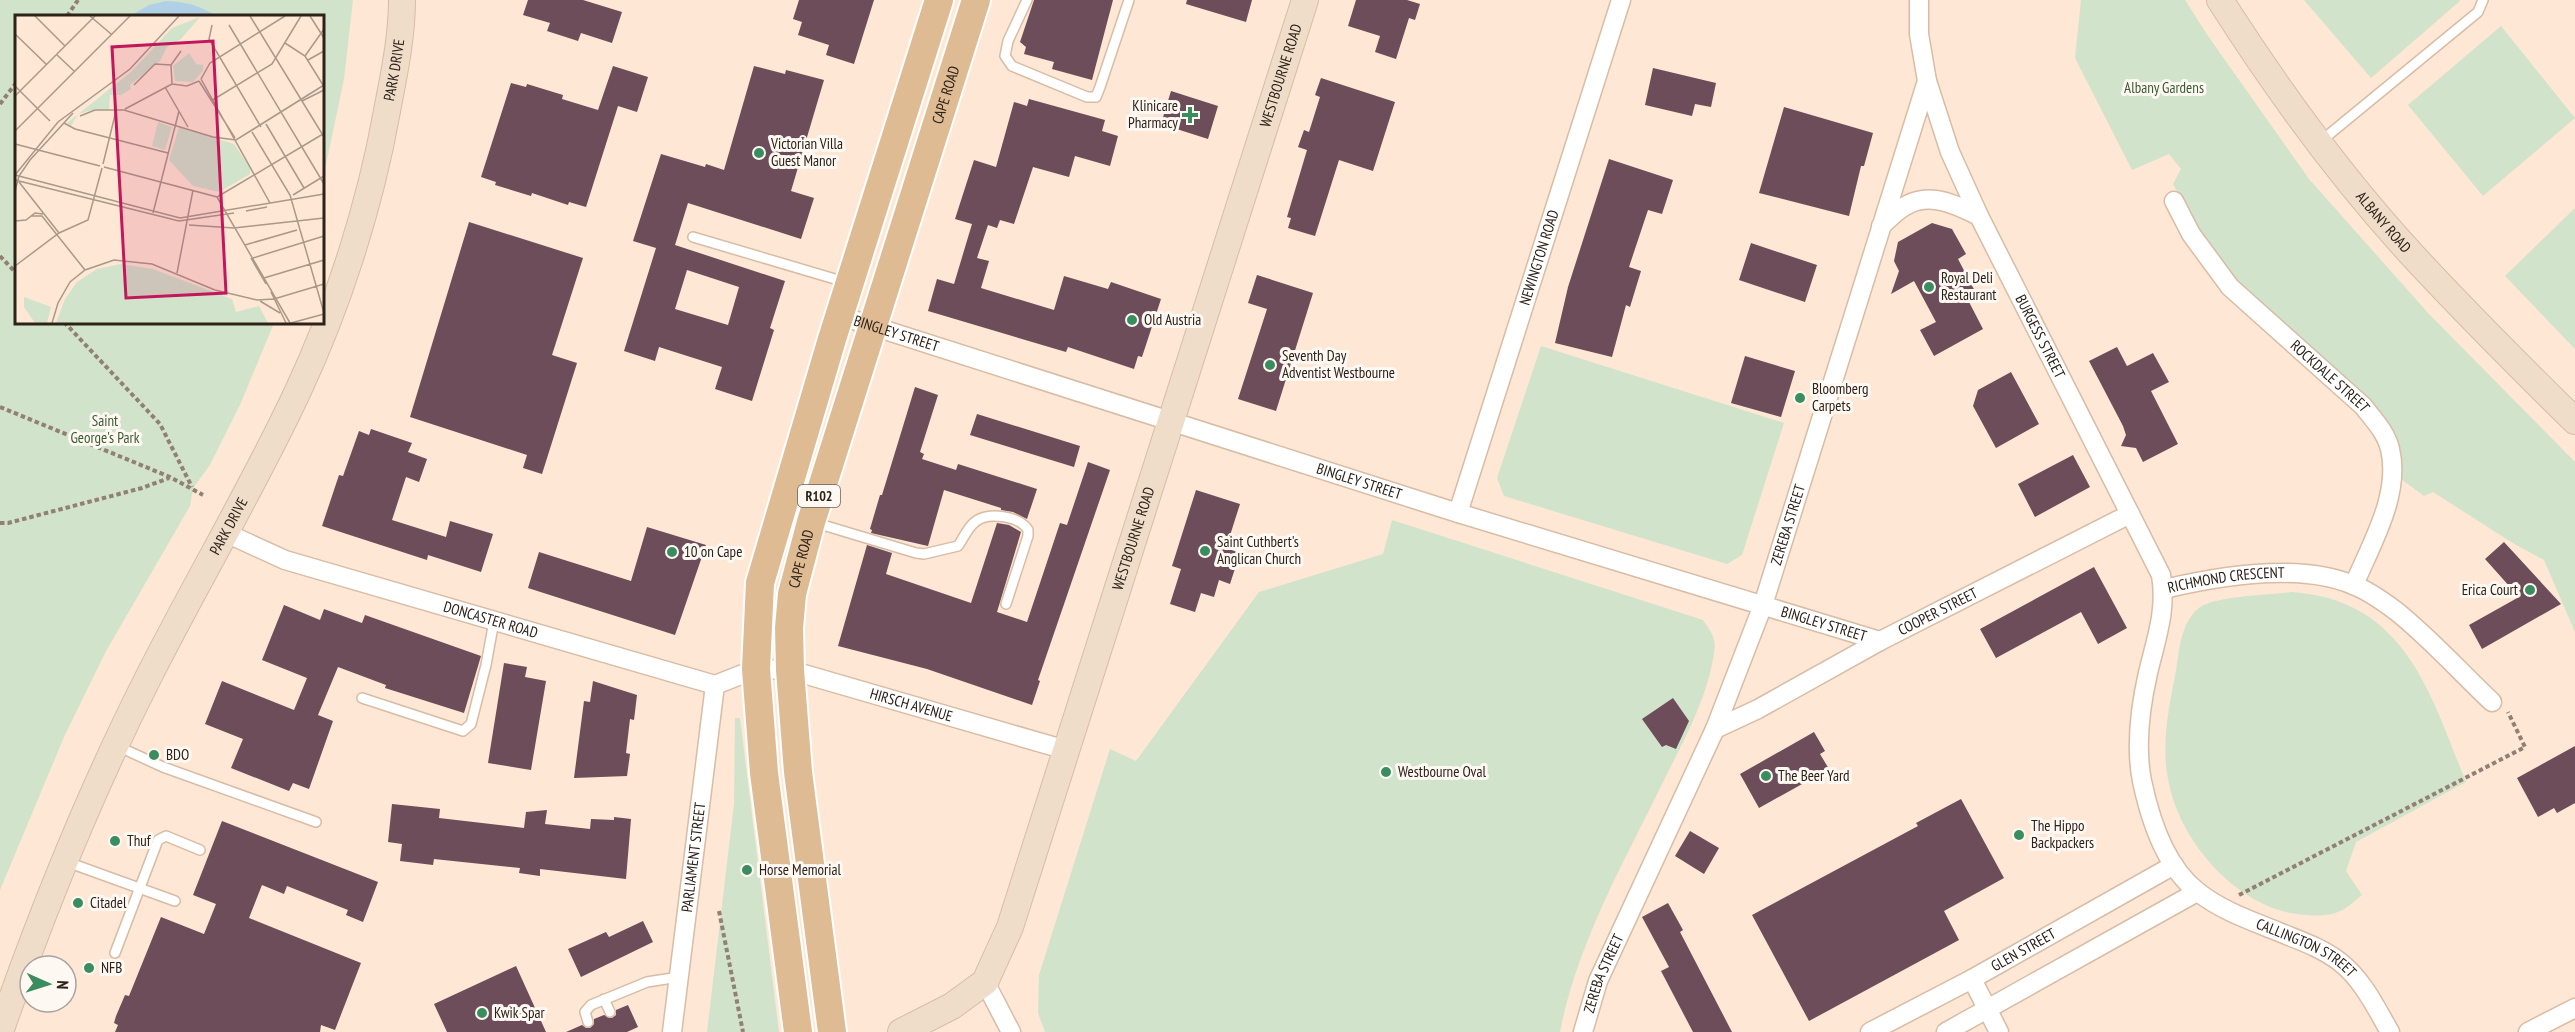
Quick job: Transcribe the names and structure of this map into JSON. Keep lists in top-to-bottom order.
{
  "streets": {
    "main road": ["CAPE ROAD", "R102"],
    "street": [
      "PARK DRIVE",
      "WESTBOURNE ROAD",
      "ALBANY ROAD",
      "NEWINGTON ROAD",
      "BINGLEY STREET",
      "BURGESS STREET",
      "ROCKDALE STREET",
      "ZEREBA STREET",
      "RICHMOND CRESCENT",
      "COOPER STREET",
      "DONCASTER ROAD",
      "HIRSCH AVENUE",
      "PARLIAMENT STREET",
      "GLEN STREET",
      "CALLINGTON STREET"
    ]
  },
  "crossings": [
    ["PARK DRIVE", "DONCASTER ROAD"],
    ["WESTBOURNE ROAD", "BINGLEY STREET"],
    ["WESTBOURNE ROAD", "HIRSCH AVENUE"],
    ["CAPE ROAD", "BINGLEY STREET"],
    ["CAPE ROAD", "HIRSCH AVENUE"],
    ["NEWINGTON ROAD", "BINGLEY STREET"],
    ["BINGLEY STREET", "R102"],
    ["BINGLEY STREET", "ZEREBA STREET"],
    ["BINGLEY STREET", "COOPER STREET"],
    ["BURGESS STREET", "ZEREBA STREET"],
    ["BURGESS STREET", "RICHMOND CRESCENT"],
    ["BURGESS STREET", "COOPER STREET"],
    ["ROCKDALE STREET", "RICHMOND CRESCENT"],
    ["R102", "HIRSCH AVENUE"],
    ["ZEREBA STREET", "COOPER STREET"],
    ["RICHMOND CRESCENT", "GLEN STREET"],
    ["RICHMOND CRESCENT", "CALLINGTON STREET"],
    ["DONCASTER ROAD", "PARLIAMENT STREET"]
  ],
  "parks": ["Albany Gardens", "Saint George's Park"],
  "places": {
    "health": ["Klinicare Pharmacy"],
    "other": [
      "Victorian Villa Guest Manor",
      "Royal Deli Restaurant",
      "Old Austria",
      "Seventh Day Adventist Westbourne",
      "Bloomberg Carpets",
      "Saint Cuthbert's Anglican Church",
      "10 on Cape",
      "Erica Court",
      "BDO",
      "Westbourne Oval",
      "The Beer Yard",
      "The Hippo Backpackers",
      "Thuf",
      "Horse Memorial",
      "Citadel",
      "NFB",
      "Kwik Spar"
    ]
  },
  "north": "right"
}
